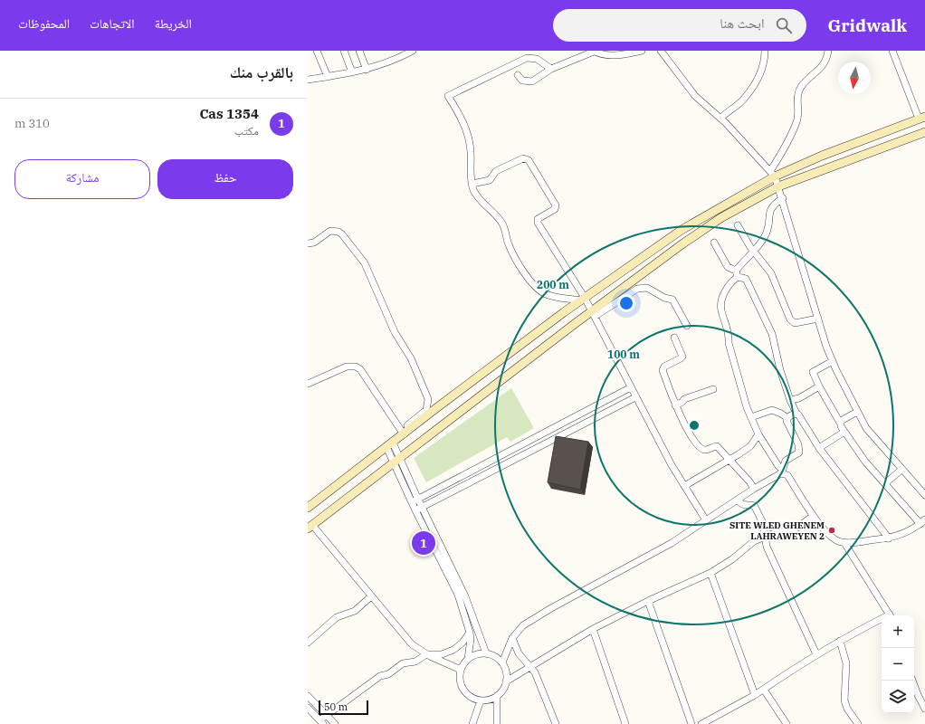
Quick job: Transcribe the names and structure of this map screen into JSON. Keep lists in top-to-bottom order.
{
  "places": ["SITE WLED GHENEM LAHRAWEYEN 2"],
  "scale_bar": "50 m",
  "north": "bottom",
  "page": {
    "header": "Gridwalk",
    "search": "ابحث هنا",
    "nav": ["الخريطة", "الاتجاهات", "المحفوظات"],
    "heading": "بالقرب منك",
    "list": [
      {
        "mark": "1",
        "name": "Cas 1354",
        "note": "مكتب",
        "value": "310 m"
      }
    ],
    "buttons": ["حفظ", "مشاركة"],
    "pins": "1",
    "map_buttons": ["+", "−"],
    "scale": "50 m"
  },
  "rings": ["200 m", "100 m"]
}
